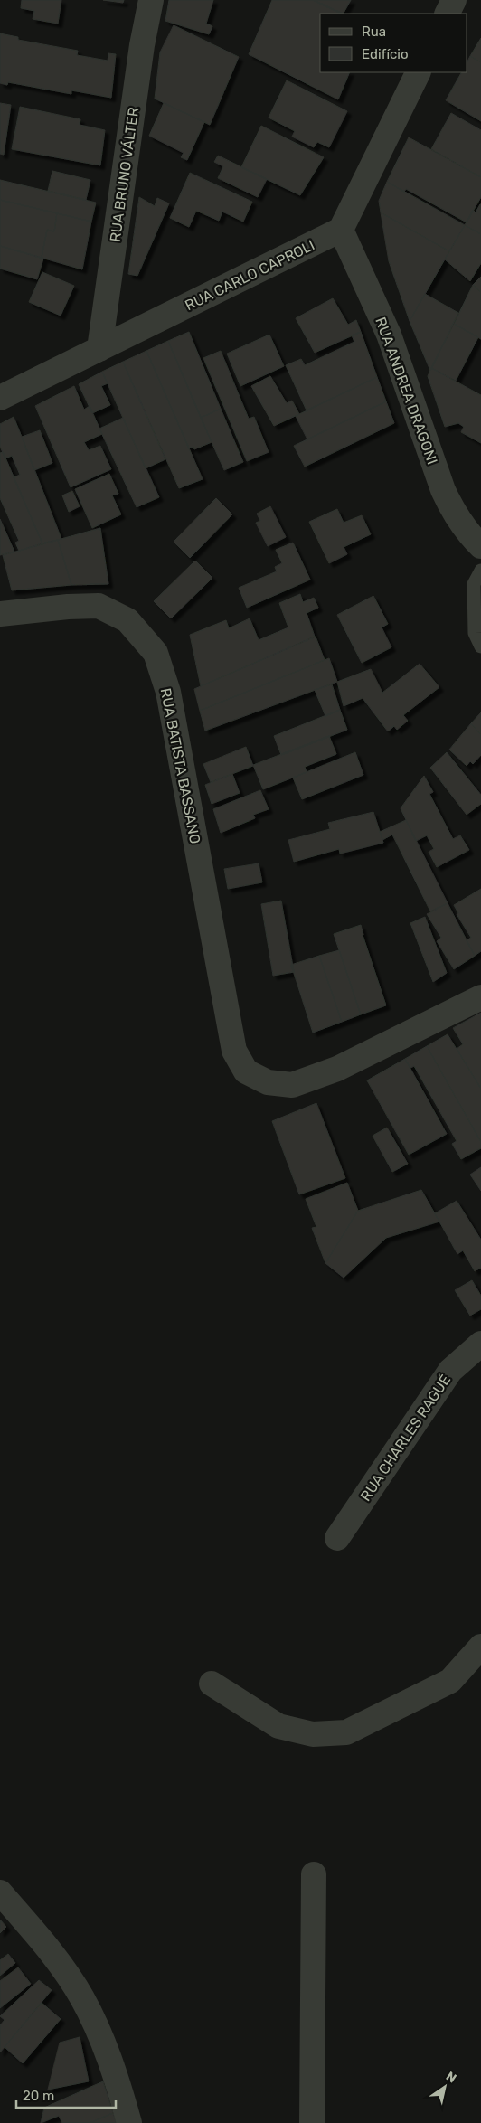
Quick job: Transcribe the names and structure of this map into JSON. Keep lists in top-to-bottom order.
{
  "streets": {
    "street": [
      "RUA BRUNO VÁLTER",
      "RUA CARLO CAPROLI",
      "RUA ANDREA DRAGONI",
      "RUA BATISTA BASSANO",
      "RUA CHARLES RAGUÉ"
    ]
  },
  "crossings": [
    ["RUA BRUNO VÁLTER", "RUA CARLO CAPROLI"],
    ["RUA CARLO CAPROLI", "RUA ANDREA DRAGONI"]
  ],
  "legend": ["Rua", "Edifício"],
  "scale_bar": "20 m",
  "north": "top right"
}
